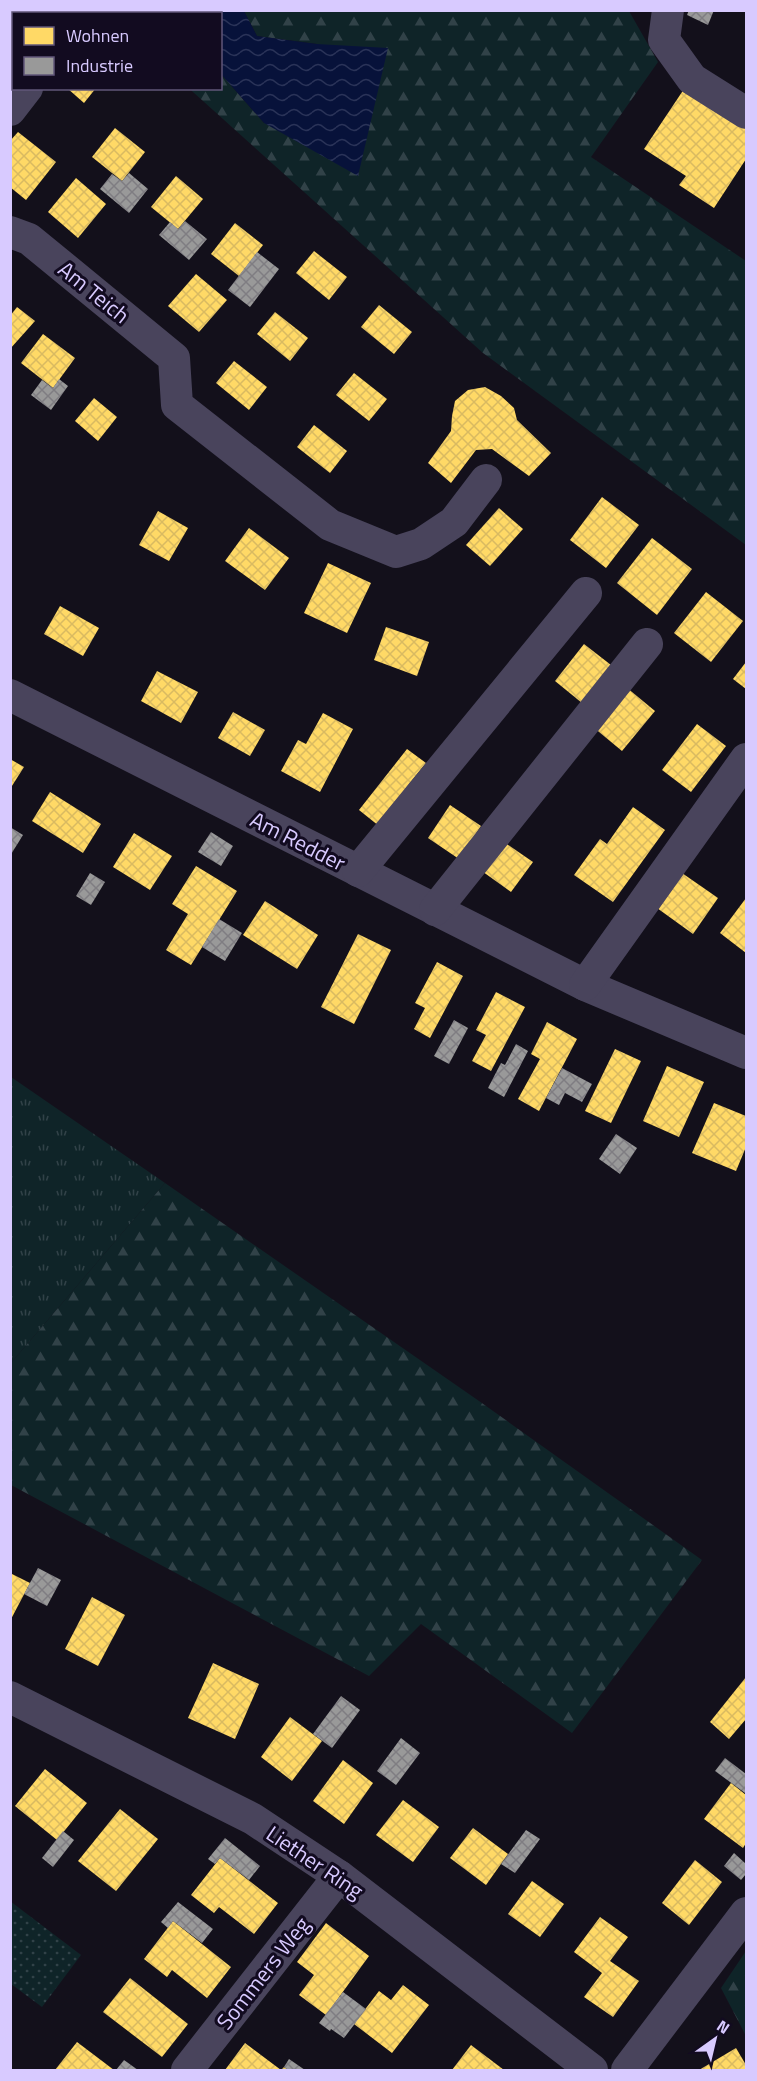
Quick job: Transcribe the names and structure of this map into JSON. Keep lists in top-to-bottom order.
{
  "streets": {
    "street": [
      "Am Teich",
      "Am Redder",
      "Liether Ring",
      "Sommers Weg"
    ]
  },
  "crossings": [
    ["Liether Ring", "Sommers Weg"]
  ],
  "legend": ["Wohnen", "Industrie"],
  "north": "top right"
}
